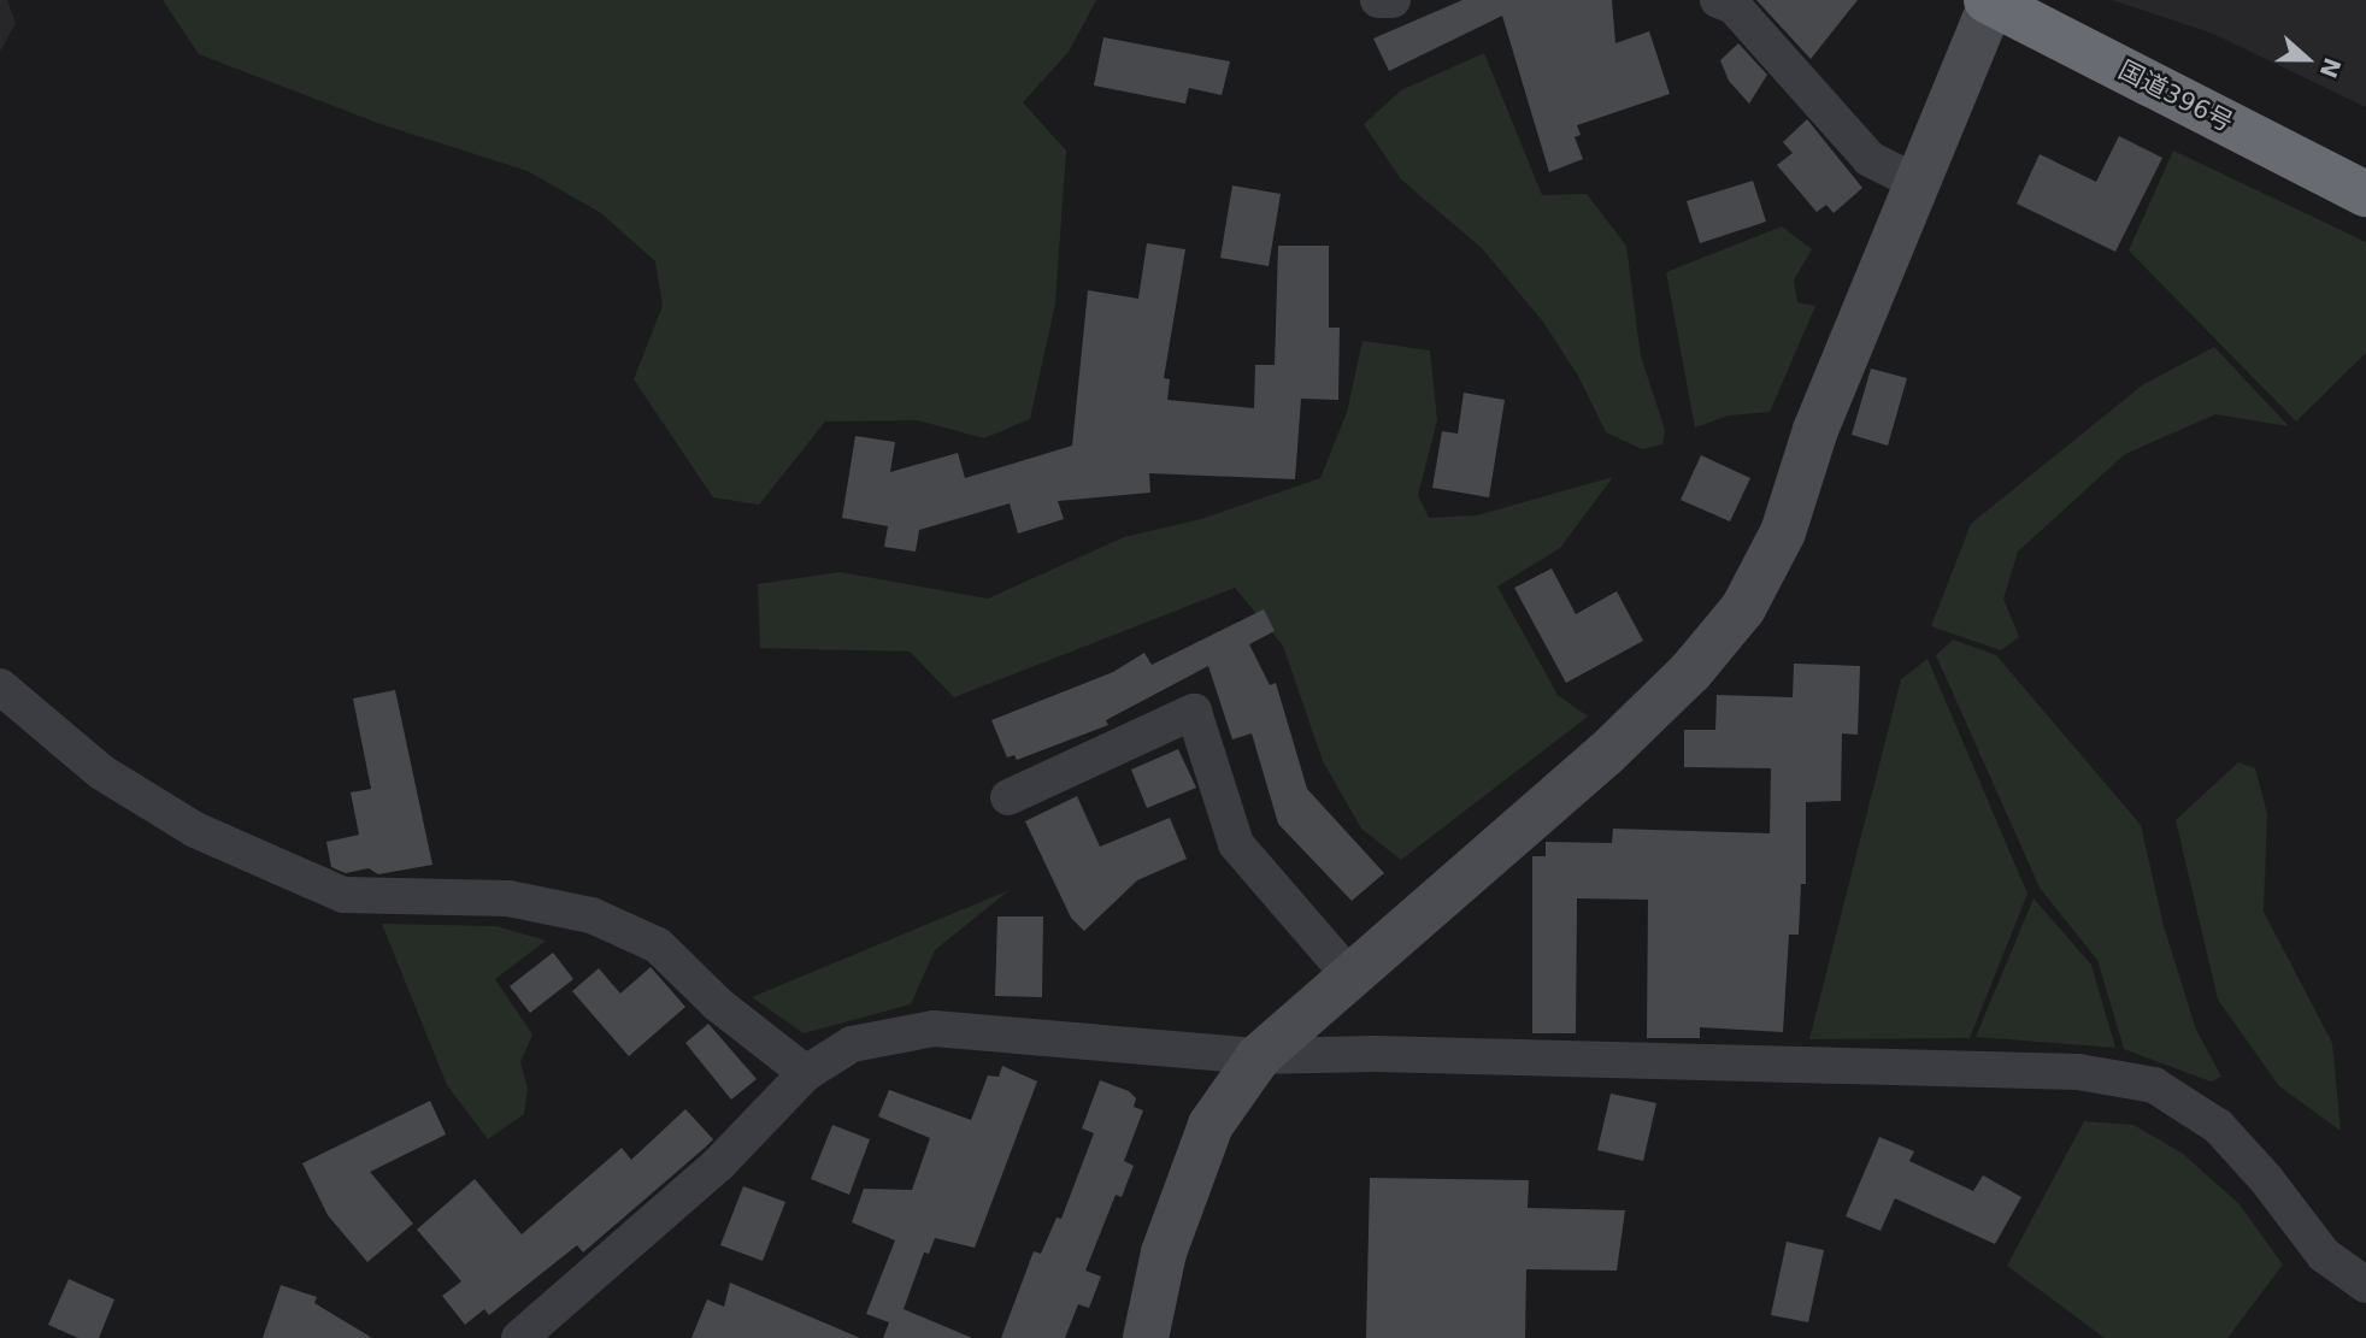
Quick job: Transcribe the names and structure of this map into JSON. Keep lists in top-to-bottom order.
{
  "streets": {
    "highway": ["国道396号"]
  },
  "north": "right"
}
